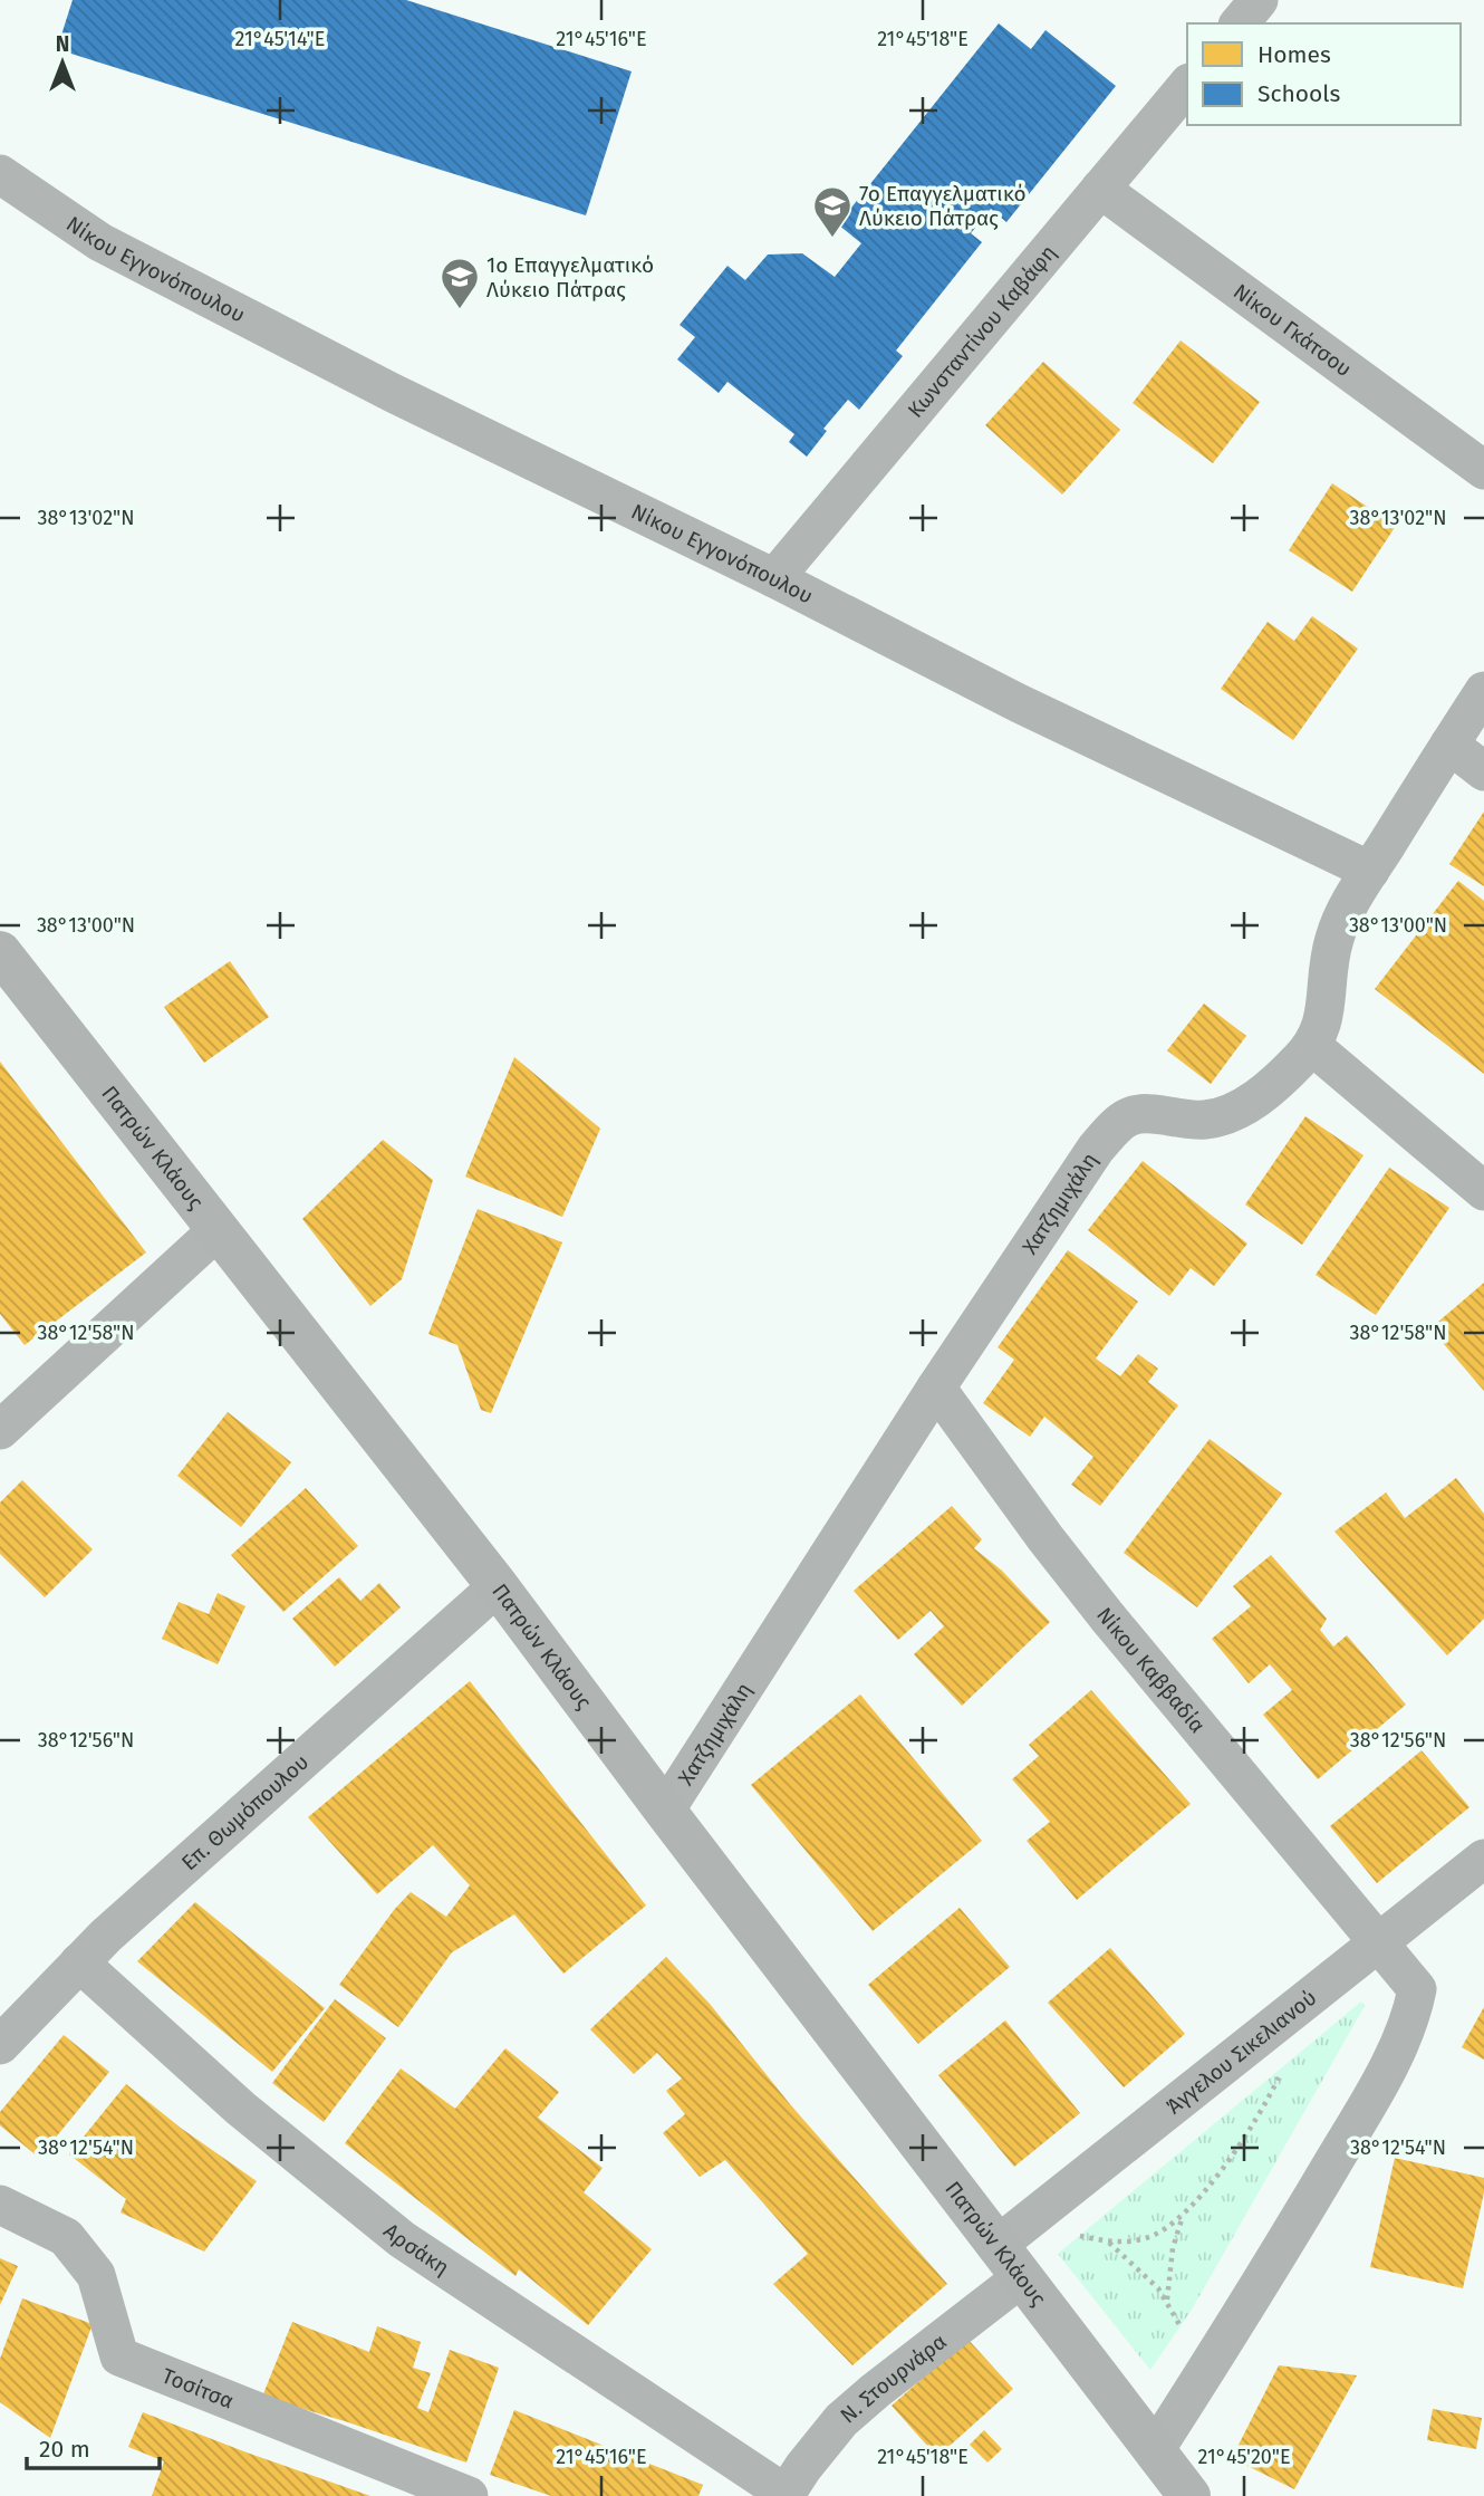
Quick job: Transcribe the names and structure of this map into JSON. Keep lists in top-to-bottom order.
{
  "streets": {
    "main road": ["Πατρών Κλάους"],
    "street": [
      "Νίκου Εγγονόπουλου",
      "Νίκου Γκάτσου",
      "Κωνσταντίνου Καβάφη",
      "Χατζημιχάλη",
      "Νίκου Καββαδία",
      "Επ. Θωμόπουλου",
      "Άγγελου Σικελιανού",
      "Αρσάκη",
      "N. Στουρνάρα",
      "Τοσίτσα"
    ]
  },
  "crossings": [
    ["Νίκου Εγγονόπουλου", "Κωνσταντίνου Καβάφη"],
    ["Νίκου Εγγονόπουλου", "Χατζημιχάλη"],
    ["Νίκου Γκάτσου", "Κωνσταντίνου Καβάφη"],
    ["Πατρών Κλάους", "Χατζημιχάλη"],
    ["Πατρών Κλάους", "Νίκου Καββαδία"],
    ["Πατρών Κλάους", "Επ. Θωμόπουλου"],
    ["Πατρών Κλάους", "Άγγελου Σικελιανού"],
    ["Πατρών Κλάους", "N. Στουρνάρα"],
    ["Χατζημιχάλη", "Νίκου Καββαδία"],
    ["Νίκου Καββαδία", "Άγγελου Σικελιανού"],
    ["Επ. Θωμόπουλου", "Αρσάκη"],
    ["Άγγελου Σικελιανού", "N. Στουρνάρα"],
    ["Αρσάκη", "N. Στουρνάρα"]
  ],
  "places": {
    "school or university": ["7ο Επαγγελματικό Λύκειο Πάτρας", "1o Επαγγελματικό Λύκειο Πάτρας"]
  },
  "legend": ["Homes", "Schools"],
  "scale_bar": "20 m",
  "north": "top",
  "coordinates": [
    "21°45'14\"E",
    "21°45'16\"E",
    "21°45'18\"E",
    "38°13'02\"N",
    "38°13'00\"N",
    "38°12'58\"N",
    "38°12'56\"N",
    "38°12'54\"N",
    "21°45'20\"E"
  ]
}
